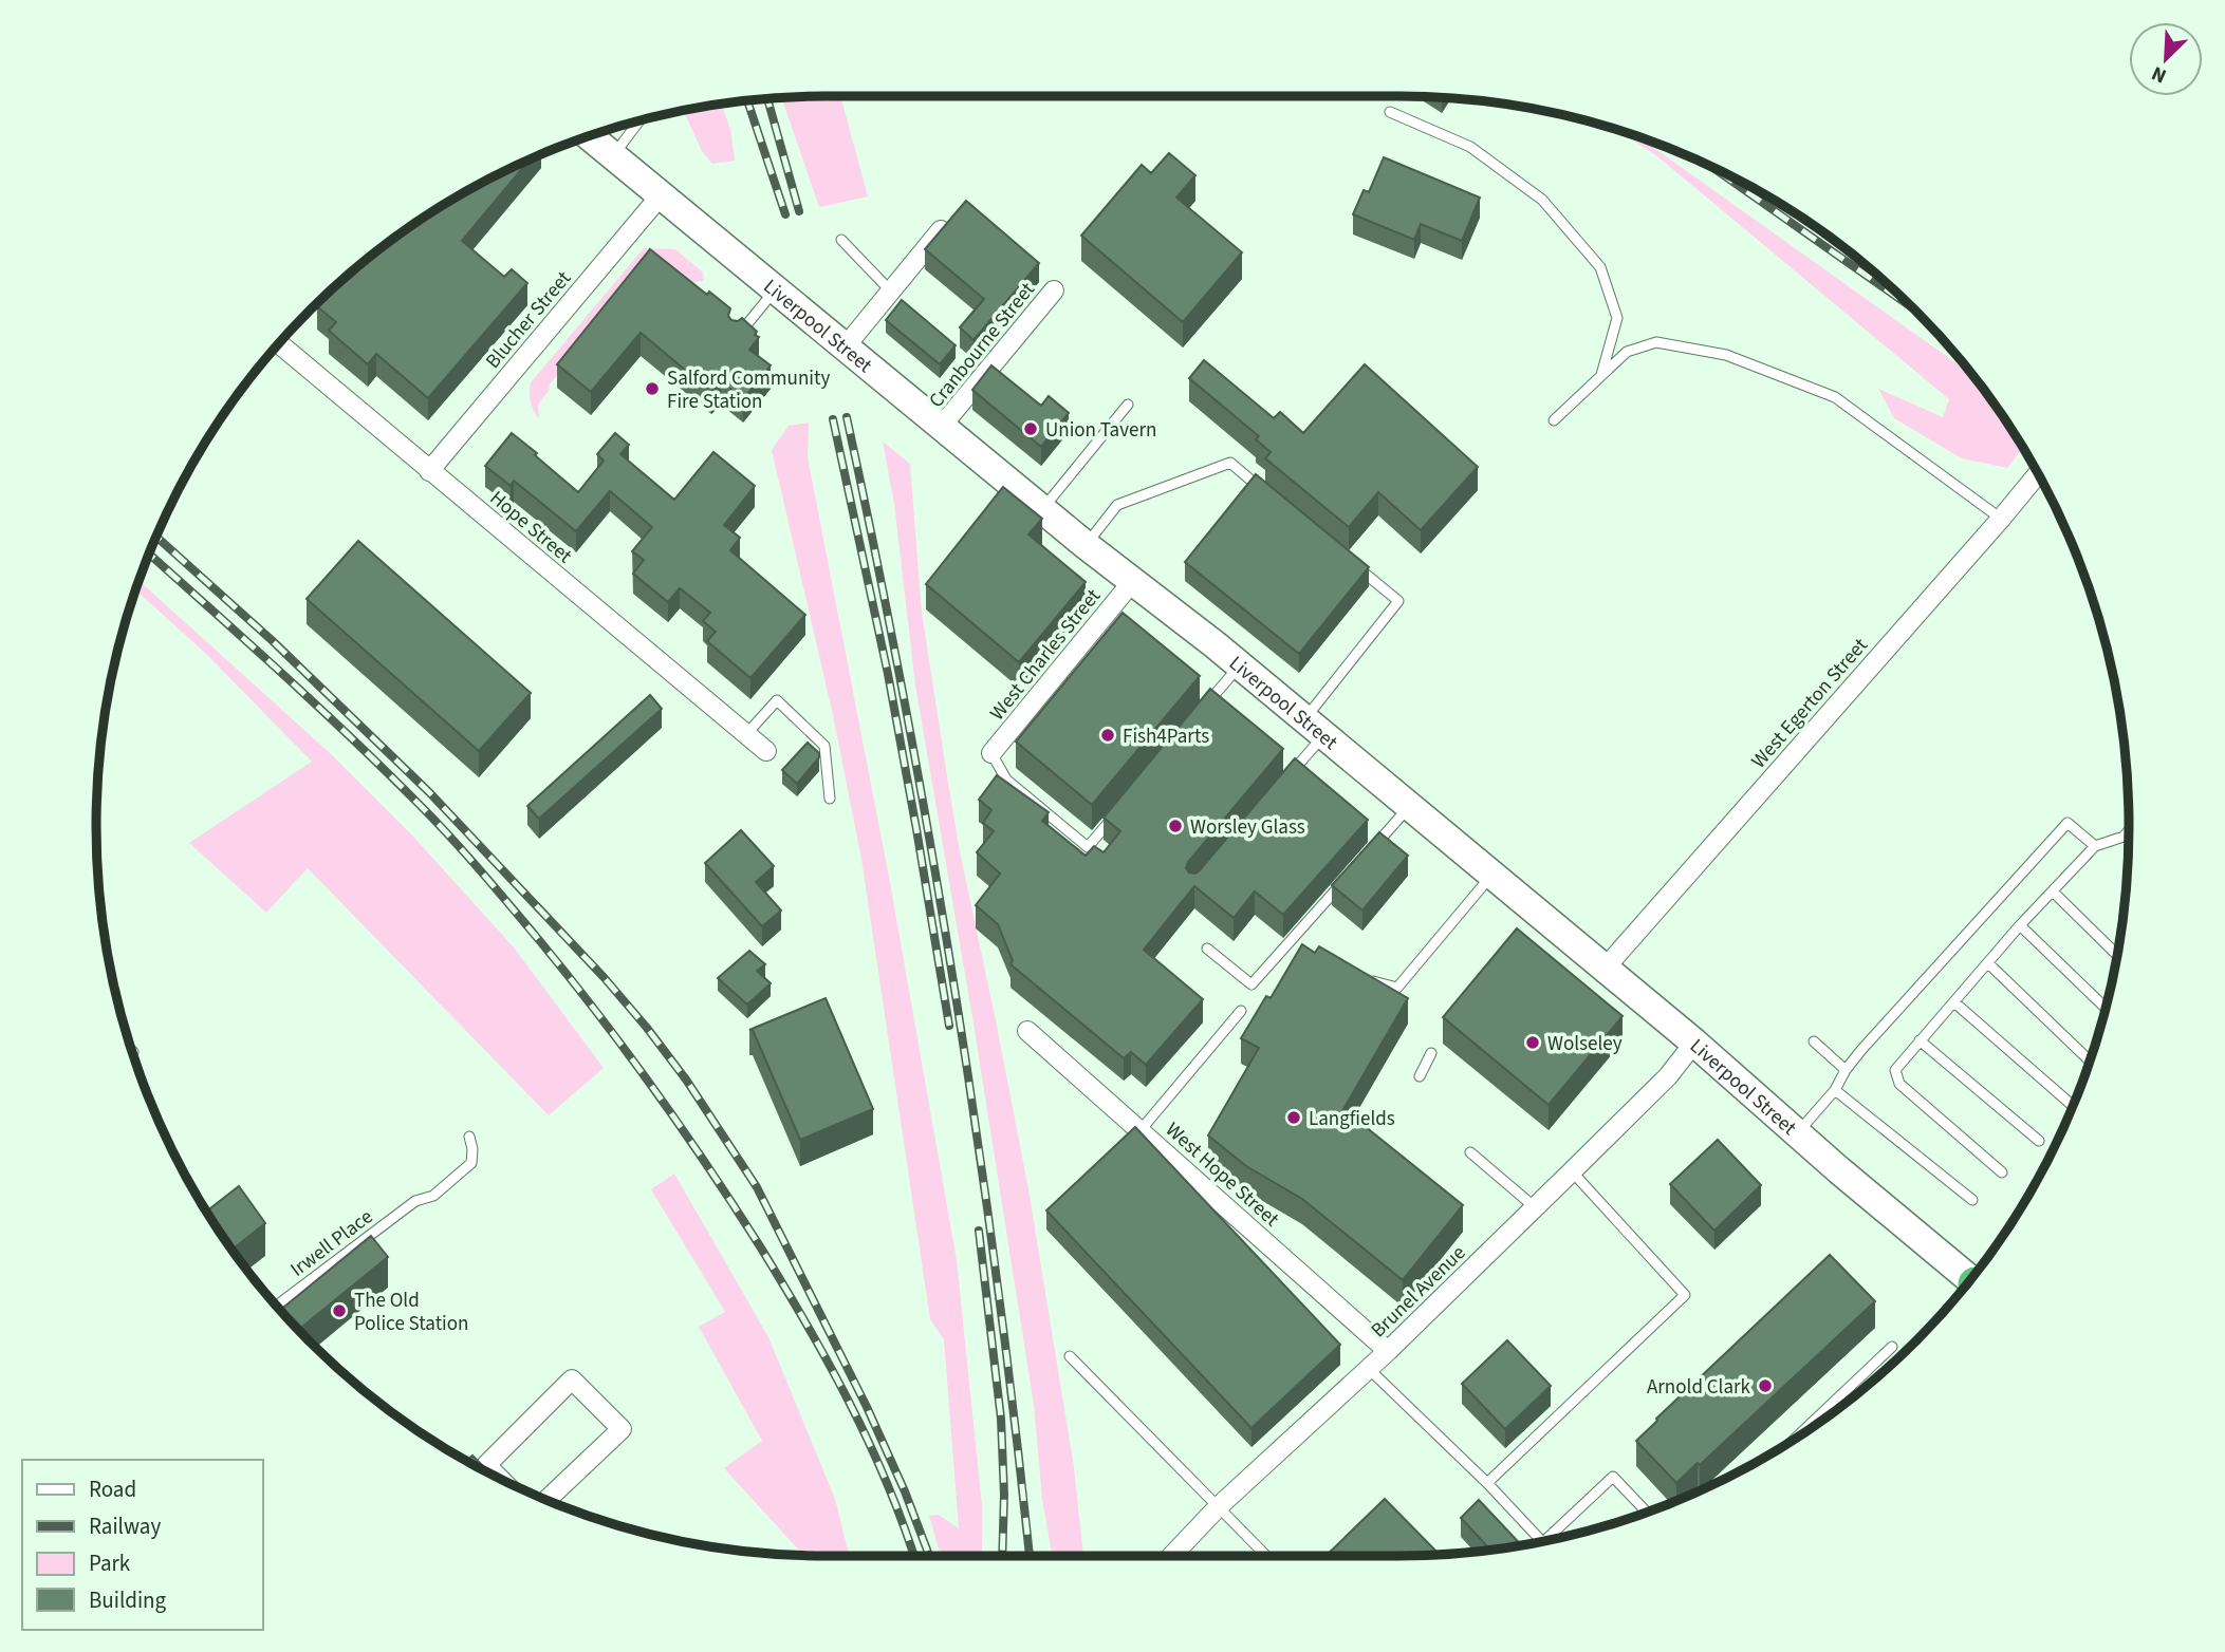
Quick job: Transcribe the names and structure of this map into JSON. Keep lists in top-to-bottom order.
{
  "streets": {
    "street": [
      "Blucher Street",
      "Liverpool Street",
      "Cranbourne Street",
      "Hope Street",
      "West Charles Street",
      "West Egerton Street",
      "West Hope Street",
      "Brunel Avenue"
    ],
    "lane": ["Irwell Place"]
  },
  "crossings": [
    ["Blucher Street", "Liverpool Street"],
    ["Blucher Street", "Hope Street"],
    ["Liverpool Street", "Cranbourne Street"],
    ["Liverpool Street", "West Charles Street"],
    ["Liverpool Street", "West Egerton Street"],
    ["Liverpool Street", "Brunel Avenue"],
    ["West Hope Street", "Brunel Avenue"]
  ],
  "places": [
    "Salford Community Fire Station",
    "Union Tavern",
    "Fish4Parts",
    "Worsley Glass",
    "Wolseley",
    "Langfields",
    "The Old Police Station",
    "Arnold Clark"
  ],
  "legend": [
    "Road",
    "Railway",
    "Park",
    "Building"
  ],
  "north": "bottom left"
}
